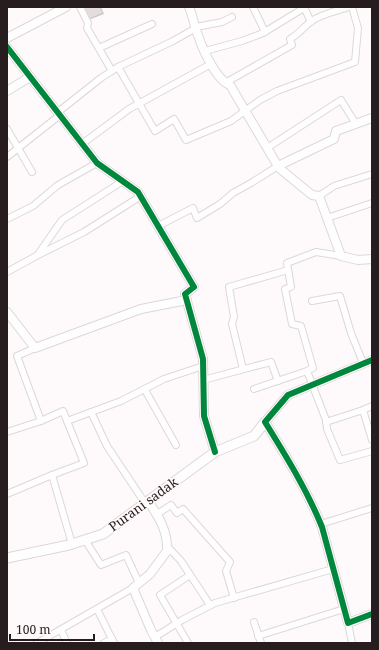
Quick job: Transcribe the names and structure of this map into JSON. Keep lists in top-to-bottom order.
{
  "streets": {
    "main road": ["Purani sadak"]
  },
  "scale_bar": "100 m"
}
